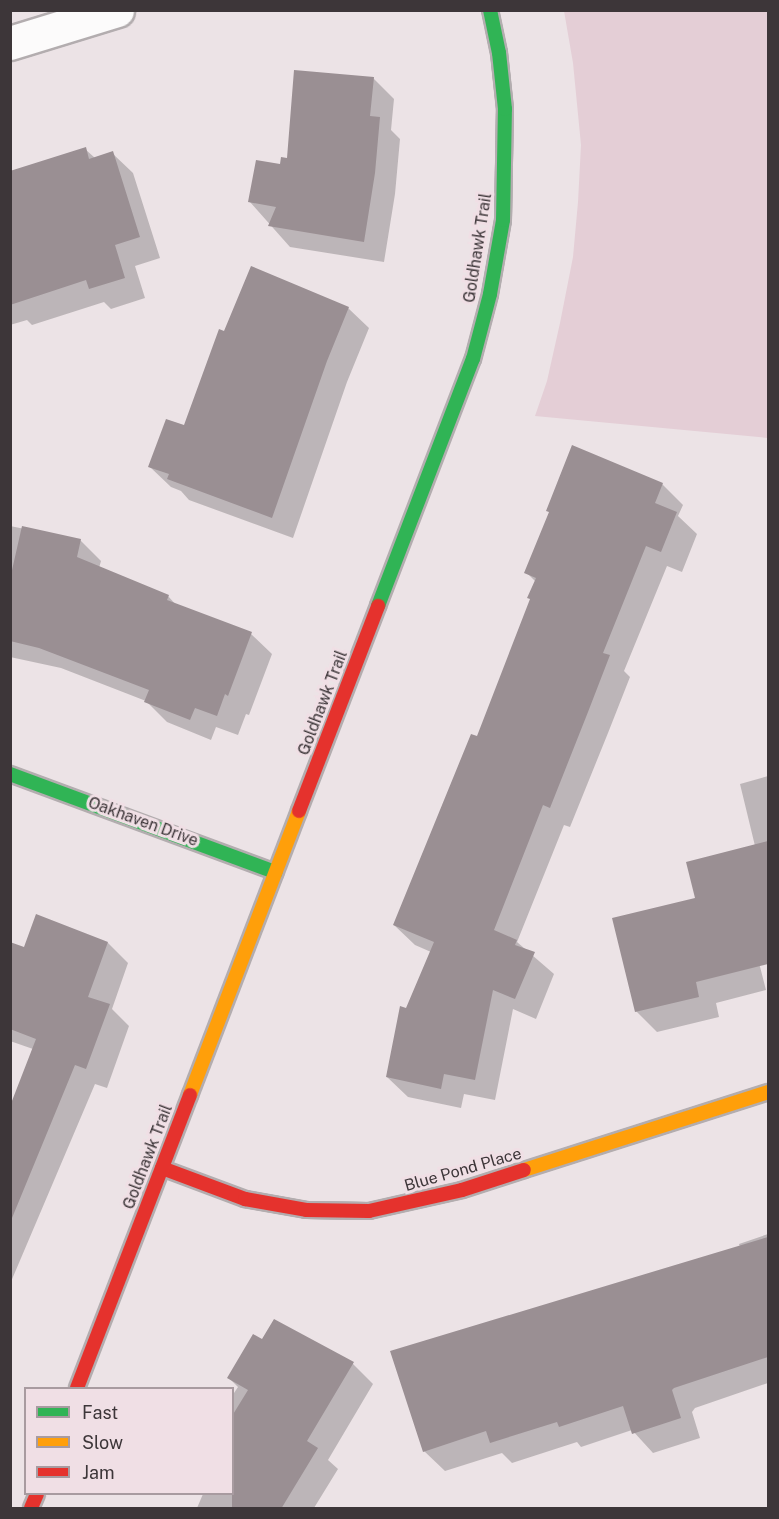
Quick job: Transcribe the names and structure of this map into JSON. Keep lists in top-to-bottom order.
{
  "streets": {
    "street": ["Goldhawk Trail", "Oakhaven Drive", "Blue Pond Place"]
  },
  "crossings": [
    ["Goldhawk Trail", "Oakhaven Drive"],
    ["Goldhawk Trail", "Blue Pond Place"]
  ],
  "legend": ["Fast", "Slow", "Jam"]
}
